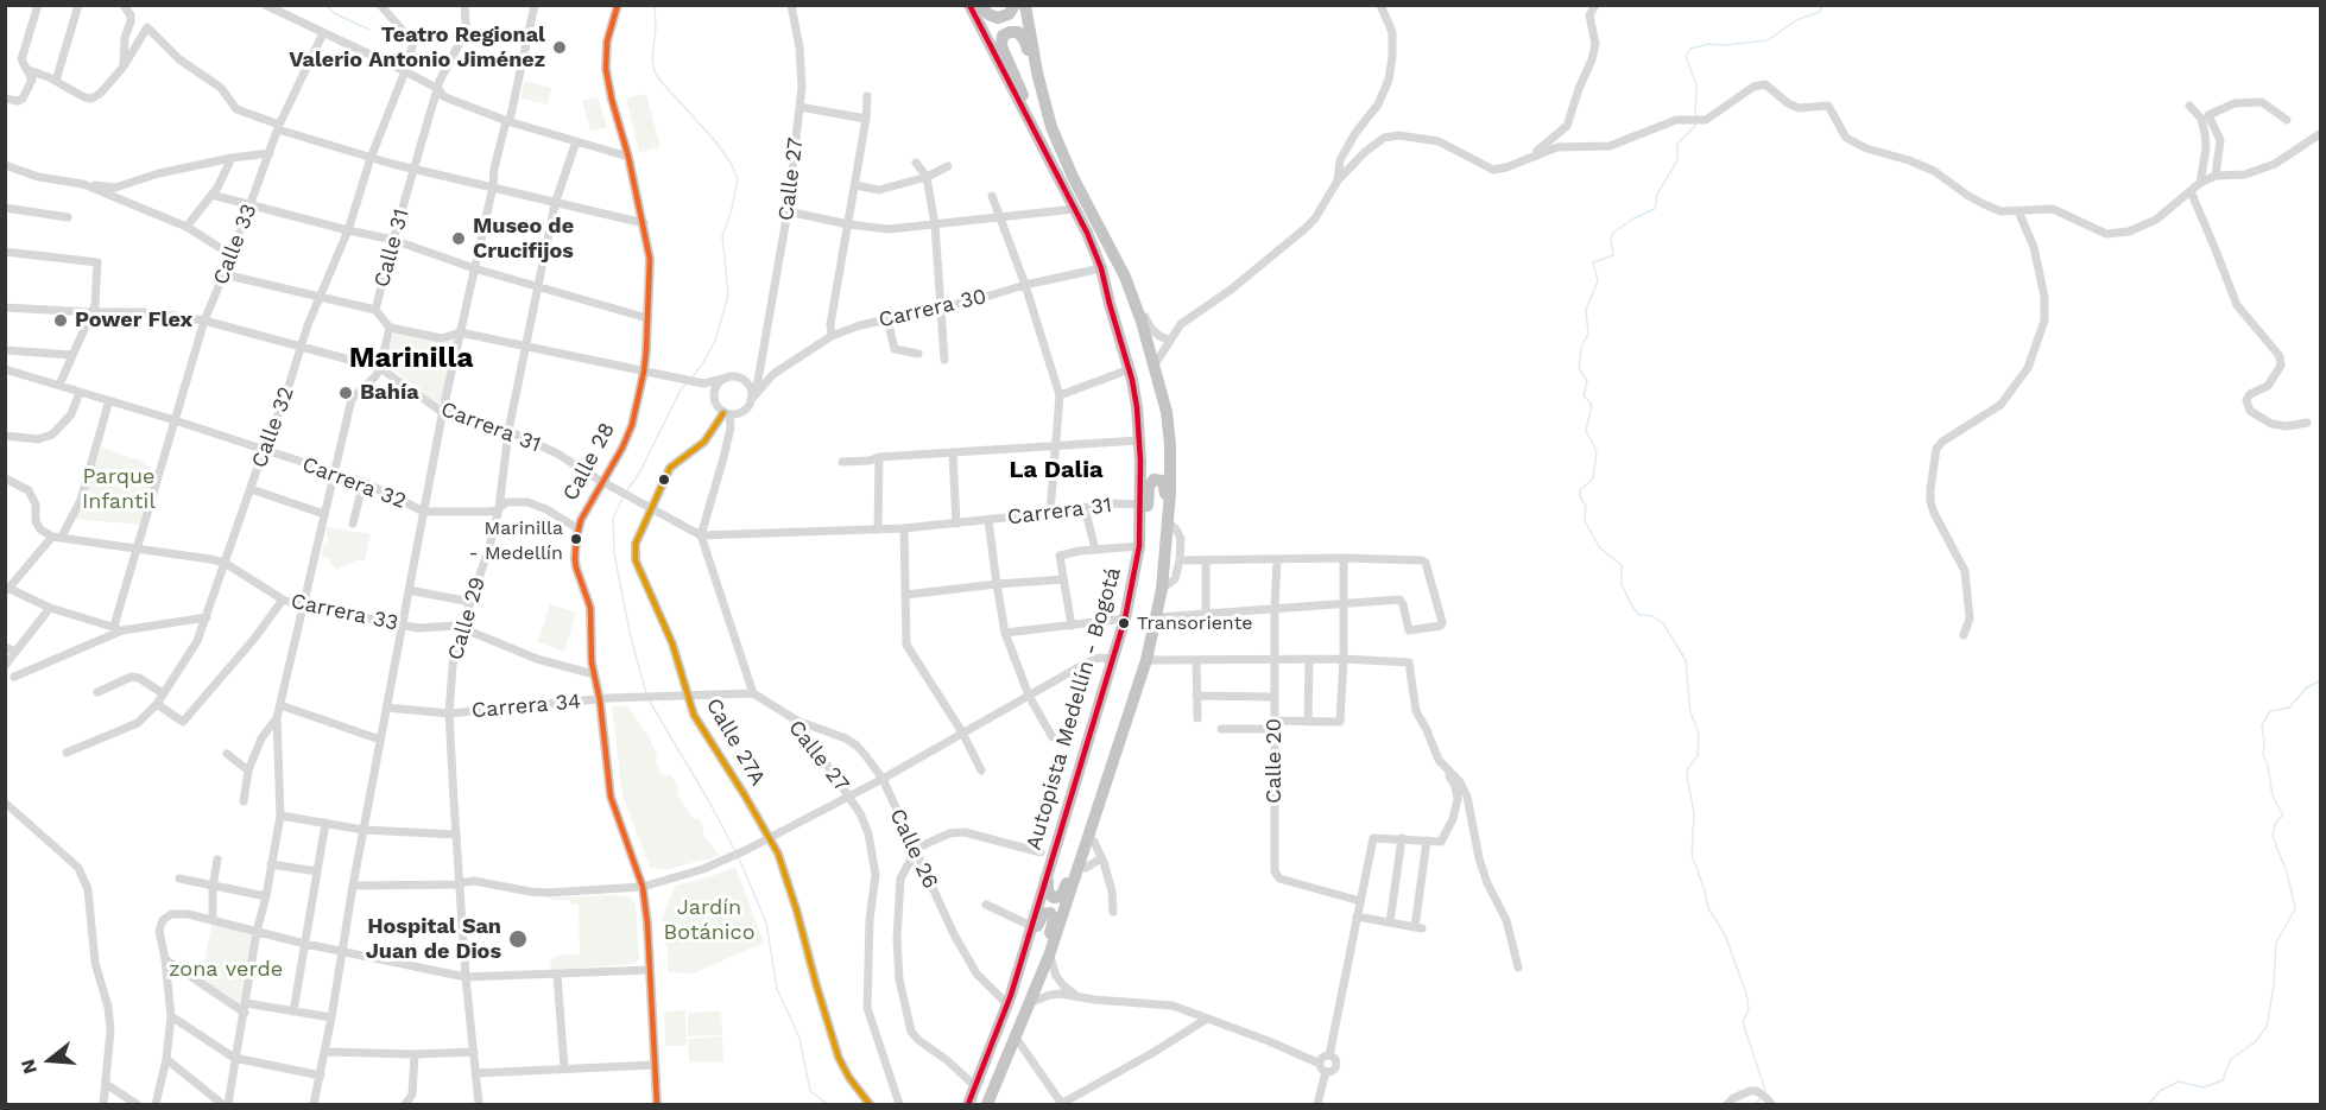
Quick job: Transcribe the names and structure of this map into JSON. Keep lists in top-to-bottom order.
{
  "streets": {
    "highway": ["Autopista Medellín - Bogotá"],
    "main road": ["Calle 28", "Calle 27A"],
    "street": [
      "Calle 27",
      "Calle 33",
      "Calle 31",
      "Carrera 30",
      "Calle 32",
      "Carrera 31",
      "Carrera 32",
      "Carrera 33",
      "Calle 29",
      "Carrera 34",
      "Calle 20",
      "Calle 26"
    ]
  },
  "crossings": [
    ["Calle 27", "Carrera 30"],
    ["Calle 27", "Carrera 34"],
    ["Calle 27", "Calle 27A"],
    ["Calle 27", "Calle 26"],
    ["Calle 33", "Carrera 31"],
    ["Calle 33", "Carrera 32"],
    ["Calle 33", "Carrera 33"],
    ["Carrera 30", "Autopista Medellín - Bogotá"],
    ["Carrera 30", "Calle 27A"],
    ["Calle 32", "Carrera 31"],
    ["Calle 32", "Carrera 32"],
    ["Calle 32", "Carrera 33"],
    ["Carrera 31", "Calle 28"],
    ["Carrera 31", "Calle 29"],
    ["Carrera 31", "Autopista Medellín - Bogotá"],
    ["Carrera 31", "Calle 27A"],
    ["Calle 28", "Carrera 32"],
    ["Calle 28", "Carrera 33"],
    ["Calle 28", "Carrera 34"],
    ["Carrera 32", "Calle 29"],
    ["Carrera 33", "Calle 29"],
    ["Calle 29", "Carrera 34"],
    ["Carrera 34", "Calle 27A"],
    ["Autopista Medellín - Bogotá", "Calle 26"]
  ],
  "districts": ["Marinilla", "La Dalia"],
  "parks": ["Parque Infantil", "Jardín Botánico", "zona verde"],
  "places": [
    "Teatro Regional Valerio Antonio Jiménez",
    "Museo de Crucifijos",
    "Power Flex",
    "Bahía",
    "Marinilla - Medellín",
    "Transoriente",
    "Hospital San Juan de Dios"
  ],
  "north": "left"
}
